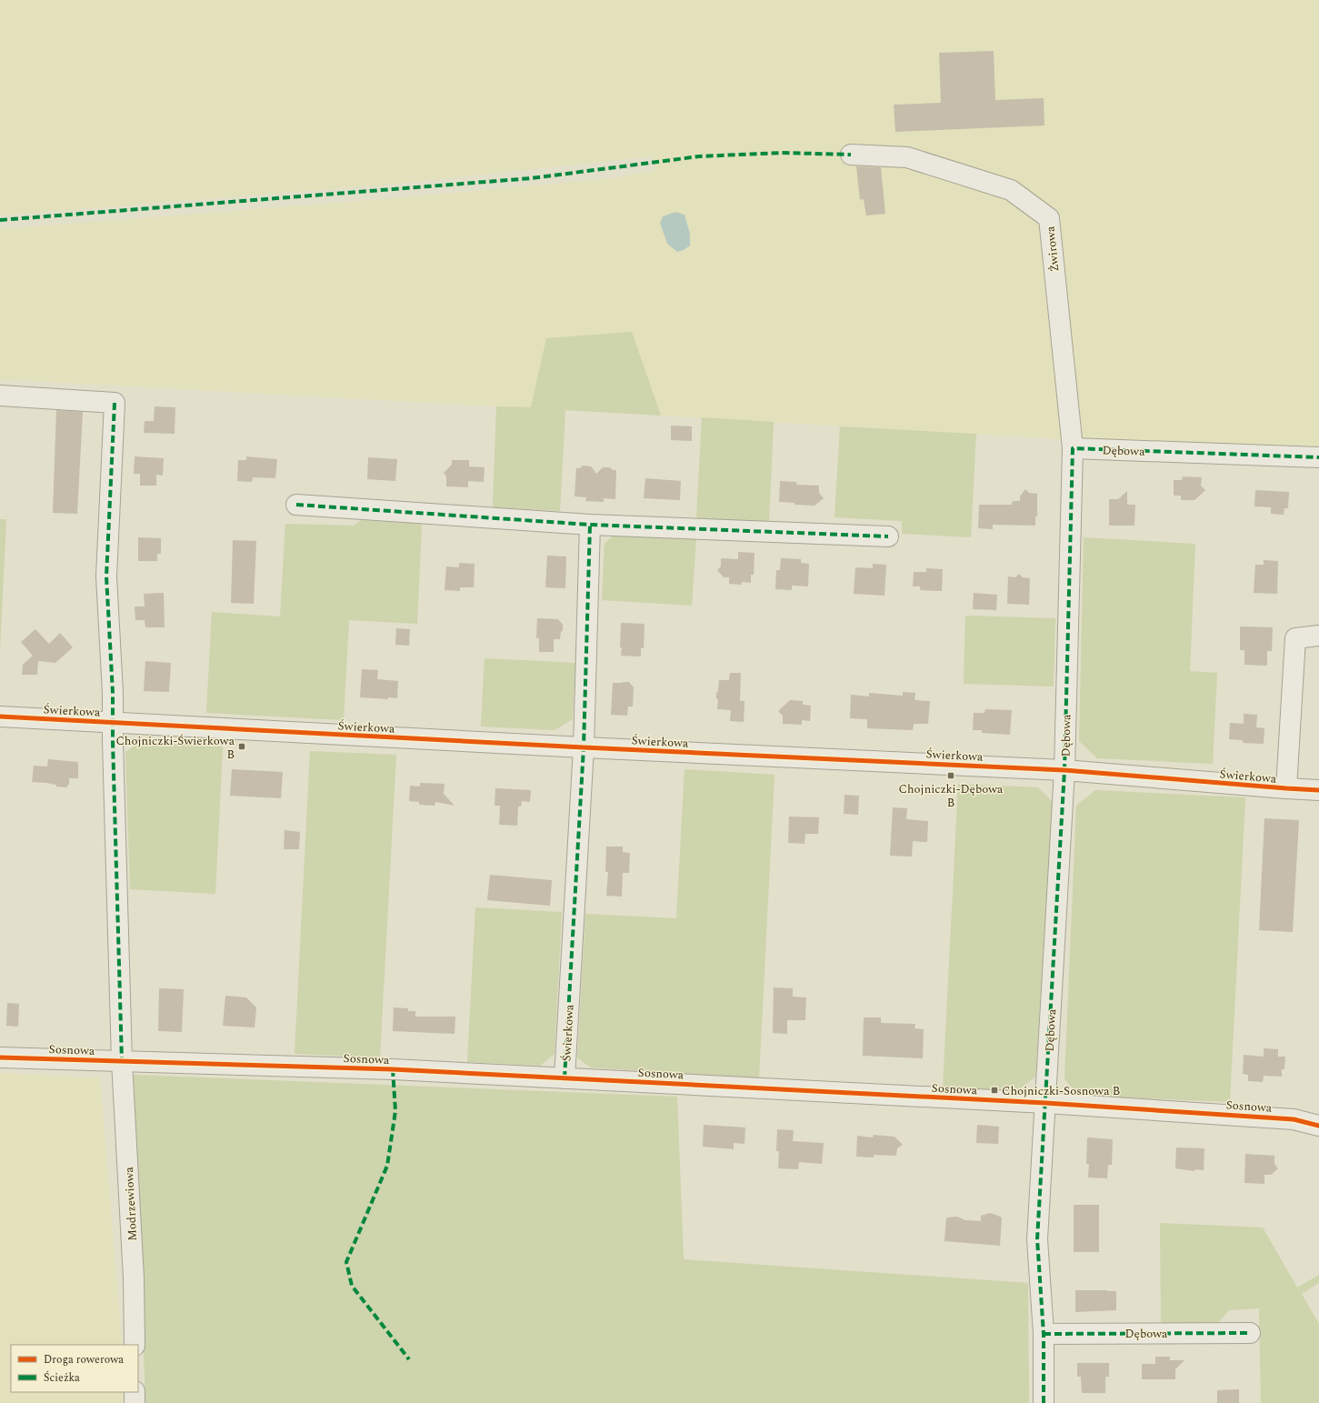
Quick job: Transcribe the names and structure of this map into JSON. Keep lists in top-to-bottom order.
{
  "streets": {
    "street": [
      "Żwirowa",
      "Dębowa",
      "Świerkowa",
      "Sosnowa",
      "Modrzewiowa"
    ]
  },
  "crossings": [
    ["Żwirowa", "Dębowa"],
    ["Dębowa", "Świerkowa"],
    ["Dębowa", "Sosnowa"],
    ["Świerkowa", "Sosnowa"],
    ["Świerkowa", "Modrzewiowa"],
    ["Sosnowa", "Modrzewiowa"]
  ],
  "places": {
    "transit": ["Chojniczki-Świerkowa B", "Chojniczki-Dębowa B", "Chojniczki-Sosnowa B"]
  },
  "legend": ["Droga rowerowa", "Ścieżka"]
}
